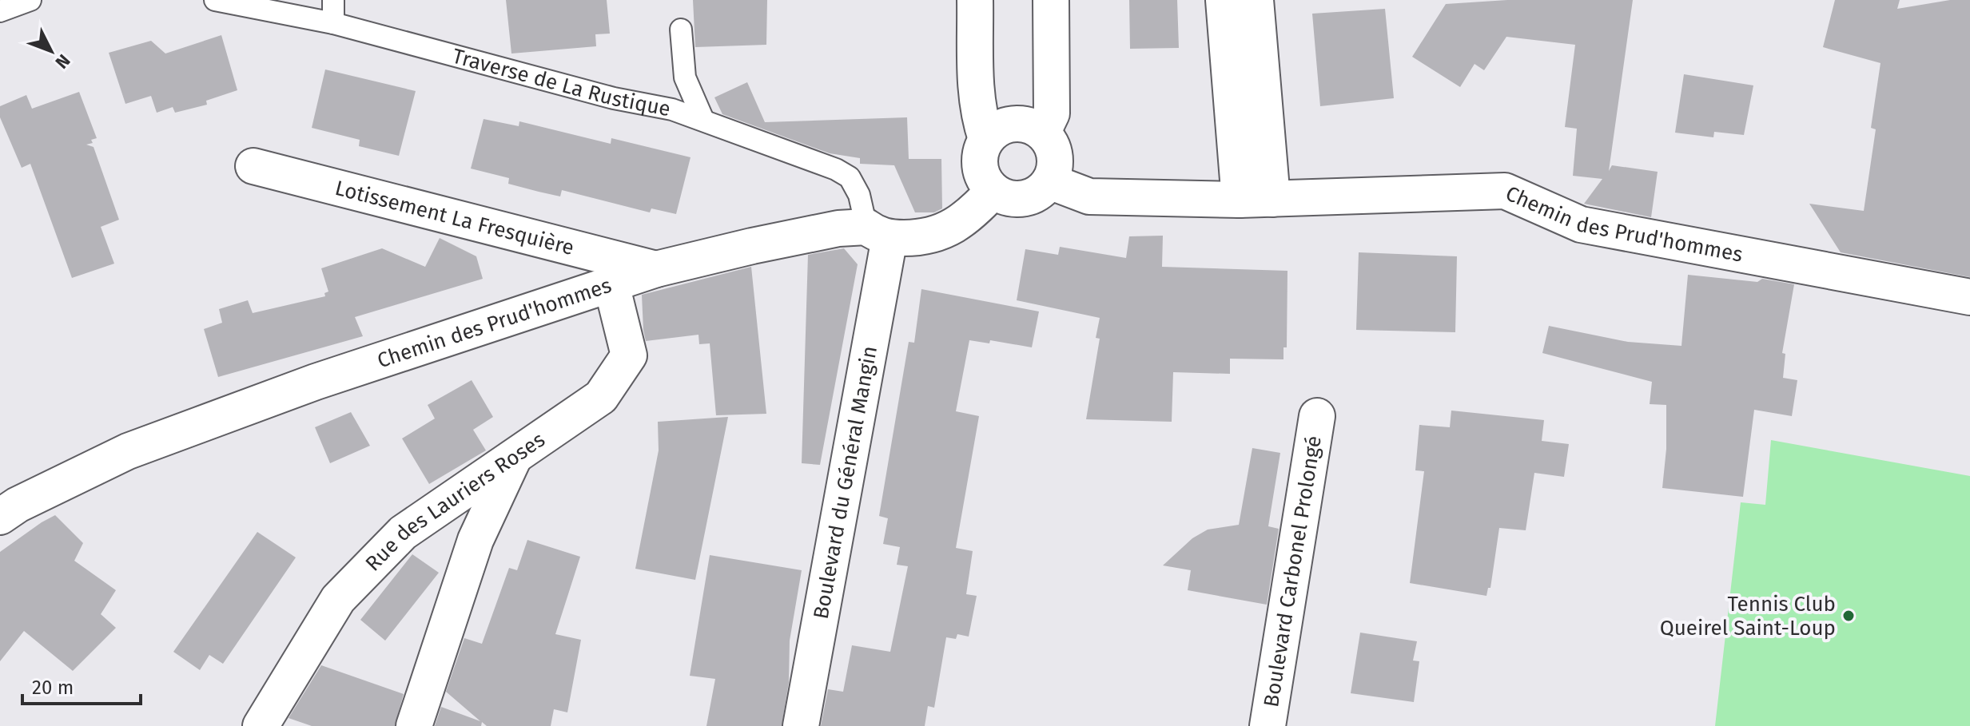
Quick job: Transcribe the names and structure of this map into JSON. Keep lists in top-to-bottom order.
{
  "streets": {
    "street": [
      "Lotissement La Fresquière",
      "Chemin des Prud'hommes",
      "Boulevard du Général Mangin",
      "Rue des Lauriers Roses",
      "Boulevard Carbonel Prolongé"
    ],
    "lane": ["Traverse de La Rustique"]
  },
  "crossings": [
    ["Traverse de La Rustique", "Chemin des Prud'hommes"],
    ["Traverse de La Rustique", "Boulevard du Général Mangin"],
    ["Lotissement La Fresquière", "Chemin des Prud'hommes"],
    ["Chemin des Prud'hommes", "Boulevard du Général Mangin"],
    ["Chemin des Prud'hommes", "Rue des Lauriers Roses"]
  ],
  "places": ["Tennis Club Queirel Saint-Loup"],
  "scale_bar": "20 m",
  "north": "bottom right"
}
